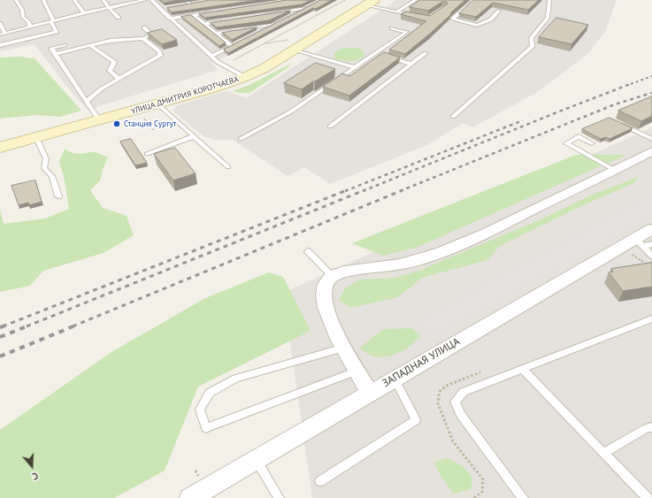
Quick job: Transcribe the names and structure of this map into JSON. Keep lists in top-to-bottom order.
{
  "streets": {
    "street": ["УЛИЦА ДМИТРИЯ КОРОТЧАЕВА", "ЗАПАДНАЯ УЛИЦА"]
  },
  "places": ["Станция Сургут"],
  "north": "bottom"
}
